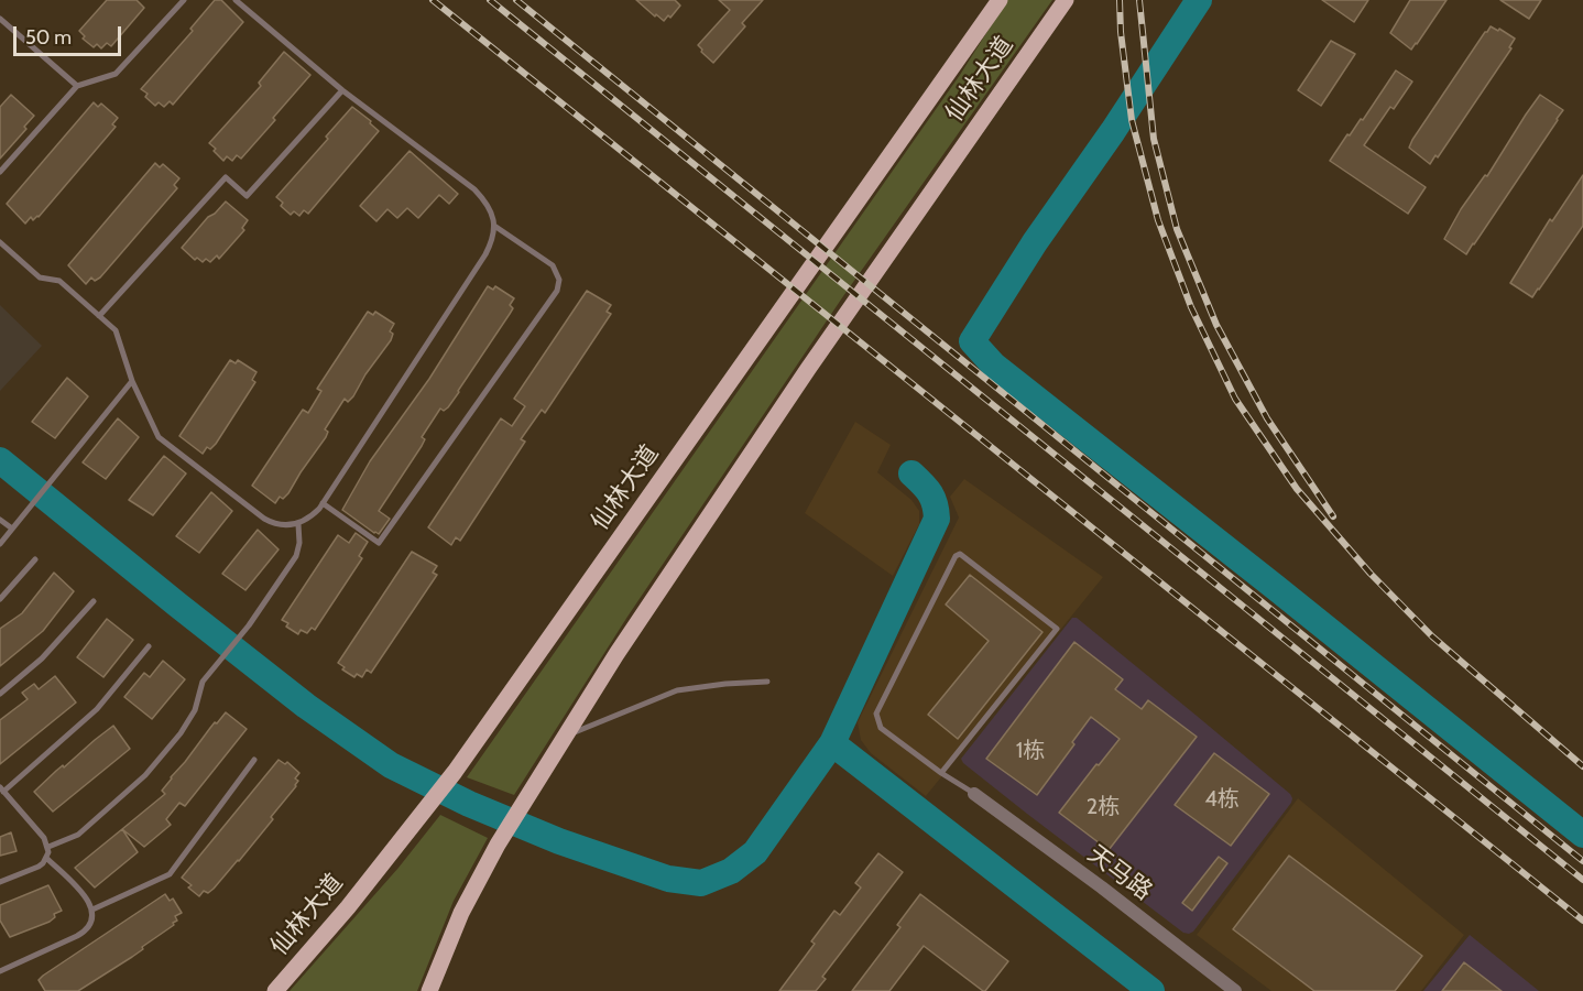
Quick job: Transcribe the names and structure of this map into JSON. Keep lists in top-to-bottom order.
{
  "streets": {
    "main road": ["仙林大道"],
    "street": ["天马路"]
  },
  "house_numbers": ["1栋", "4栋", "2栋"],
  "scale_bar": "50 m"
}
